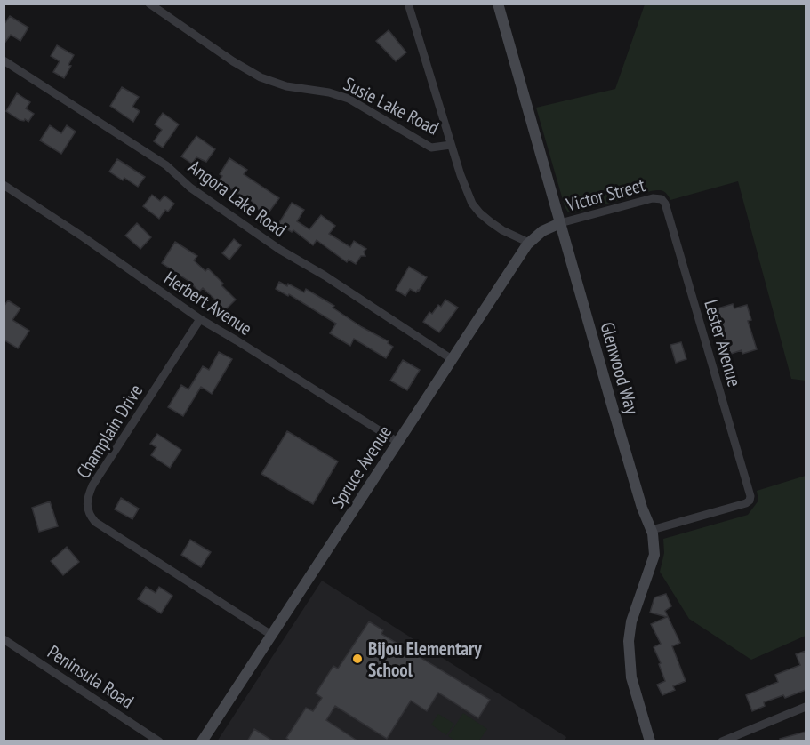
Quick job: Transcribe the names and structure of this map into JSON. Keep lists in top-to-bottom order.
{
  "streets": {
    "street": [
      "Susie Lake Road",
      "Victor Street",
      "Angora Lake Road",
      "Herbert Avenue",
      "Lester Avenue",
      "Glenwood Way",
      "Champlain Drive",
      "Spruce Avenue",
      "Peninsula Road"
    ]
  },
  "crossings": [
    ["Victor Street", "Lester Avenue"],
    ["Victor Street", "Glenwood Way"],
    ["Victor Street", "Spruce Avenue"],
    ["Angora Lake Road", "Spruce Avenue"],
    ["Herbert Avenue", "Champlain Drive"],
    ["Herbert Avenue", "Spruce Avenue"],
    ["Lester Avenue", "Glenwood Way"],
    ["Glenwood Way", "Spruce Avenue"],
    ["Champlain Drive", "Spruce Avenue"]
  ],
  "places": ["Bijou Elementary School"]
}
